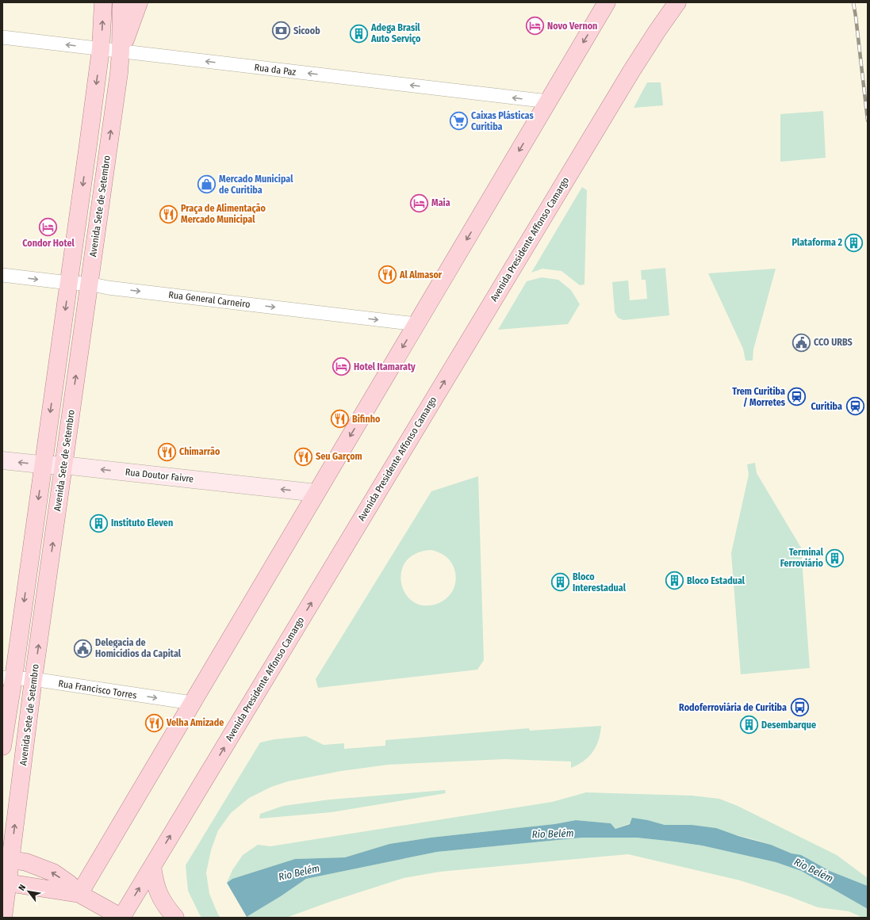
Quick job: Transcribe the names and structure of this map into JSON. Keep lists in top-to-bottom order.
{
  "streets": {
    "main road": ["Avenida Sete de Setembro", "Avenida Presidente Affonso Camargo"],
    "street": [
      "Rua da Paz",
      "Rua General Carneiro",
      "Rua Doutor Faivre",
      "Rua Francisco Torres"
    ]
  },
  "crossings": [
    ["Rua da Paz", "Avenida Sete de Setembro"],
    ["Avenida Sete de Setembro", "Rua General Carneiro"],
    ["Avenida Sete de Setembro", "Rua Doutor Faivre"],
    ["Avenida Sete de Setembro", "Rua Francisco Torres"]
  ],
  "one_way": [
    "Rua da Paz",
    "Rua General Carneiro",
    "Rua Doutor Faivre",
    "Rua Francisco Torres"
  ],
  "water": ["Rio Belém"],
  "places": {
    "hotel": [
      "Novo Vernon",
      "Maia",
      "Condor Hotel",
      "Hotel Itamaraty"
    ],
    "bank": ["Sicoob"],
    "building": [
      "Adega Brasil Auto Serviço",
      "Plataforma 2",
      "Instituto Eleven",
      "Terminal Ferroviário",
      "Bloco Estadual",
      "Bloco Interestadual",
      "Desembarque"
    ],
    "supermarket": ["Caixas Plásticas Curitiba"],
    "shop": ["Mercado Municipal de Curitiba"],
    "restaurant": [
      "Praça de Alimentação Mercado Municipal",
      "Al Almasor",
      "Bifinho",
      "Chimarrão",
      "Seu Garçom",
      "Velha Amizade"
    ],
    "public building": ["CCO URBS", "Delegacia de Homicídios da Capital"],
    "station": ["Trem Curitiba / Morretes", "Curitiba"],
    "bus stop": ["Rodoferroviária de Curitiba"]
  },
  "north": "top left"
}
